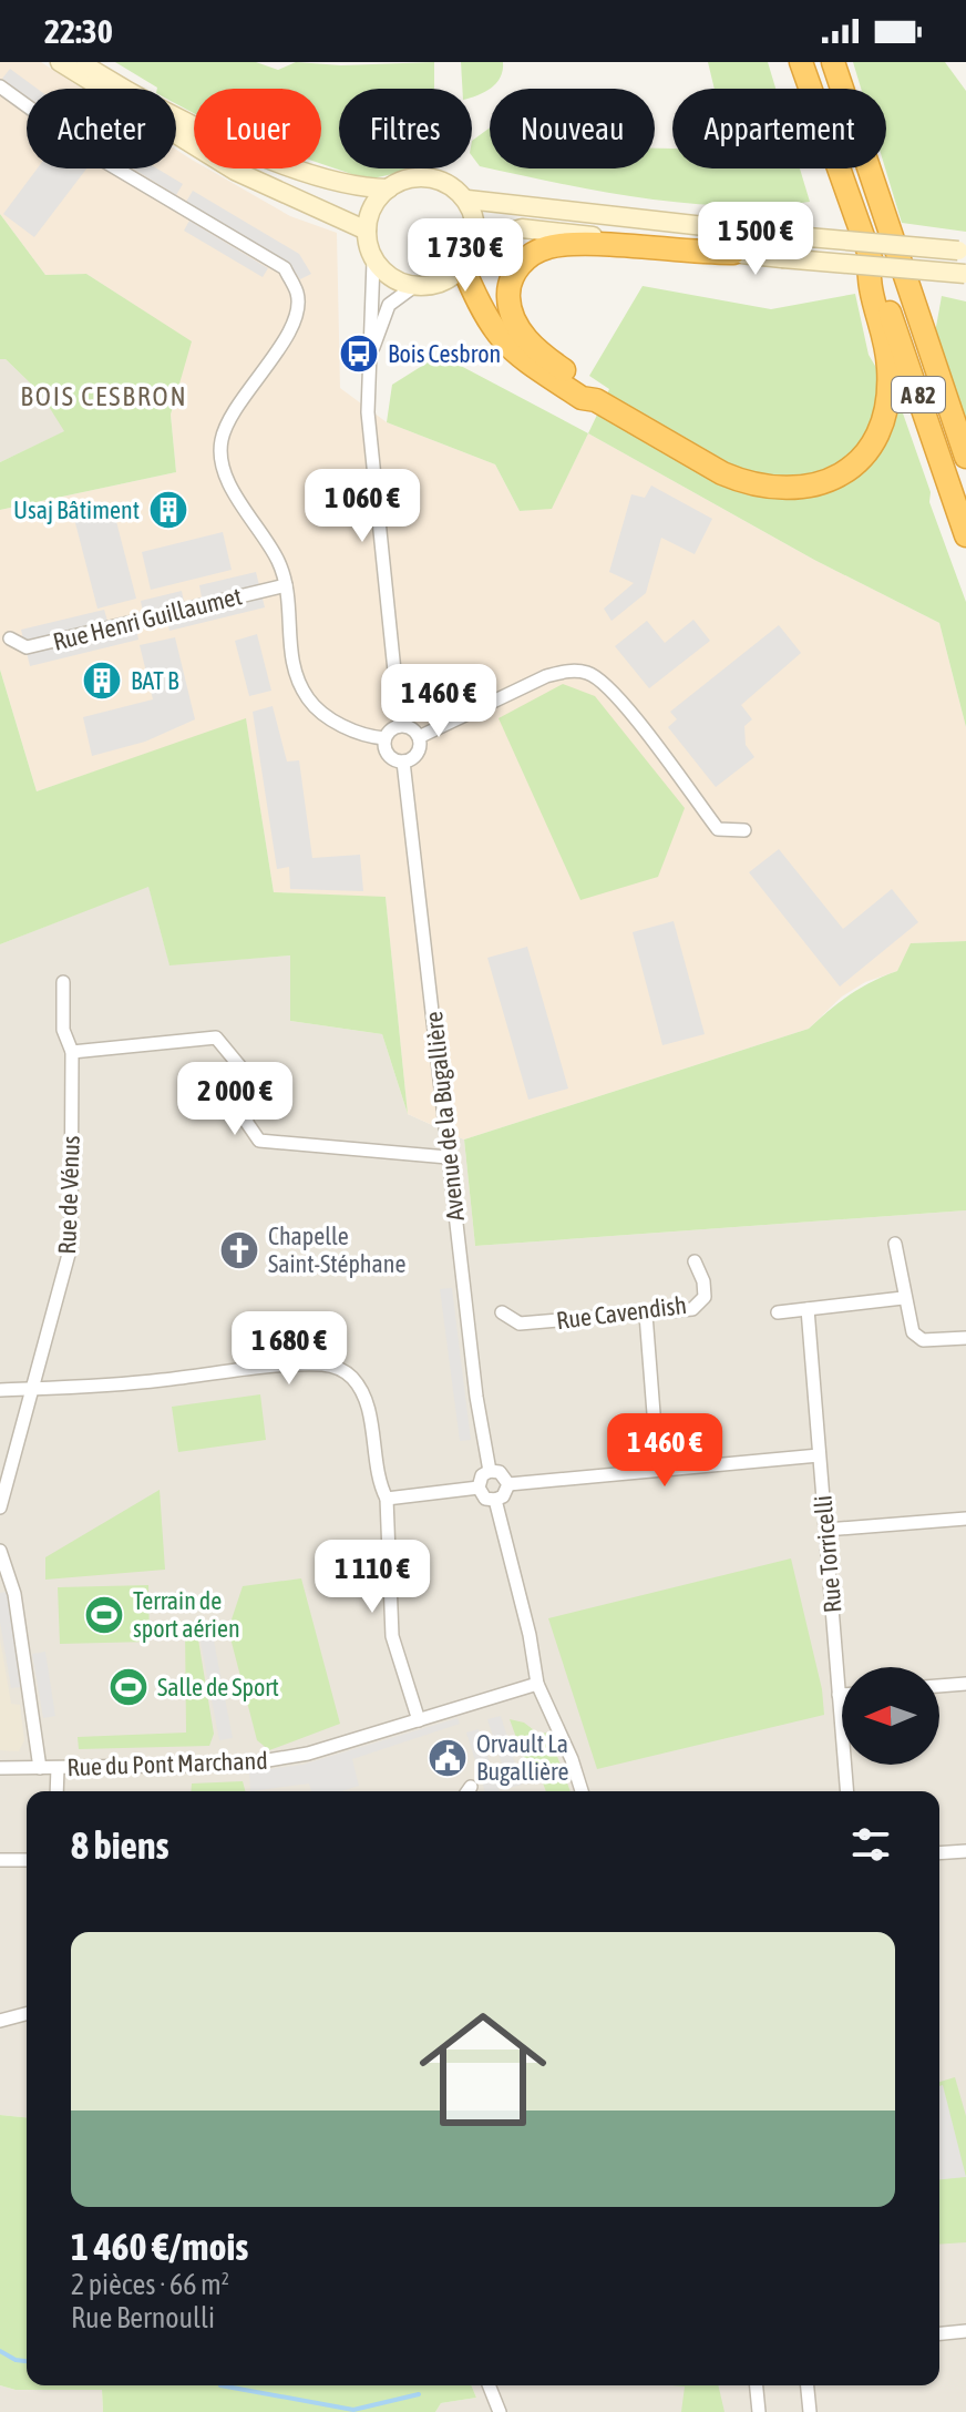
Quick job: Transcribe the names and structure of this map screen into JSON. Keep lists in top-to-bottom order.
{
  "streets": {
    "highway": ["A 82"],
    "street": [
      "Rue Henri Guillaumet",
      "Avenue de la Bugallière",
      "Rue de Vénus",
      "Rue Cavendish",
      "Rue Torricelli",
      "Rue du Pont Marchand"
    ]
  },
  "districts": ["BOIS CESBRON"],
  "places": {
    "bus stop": ["Bois Cesbron"],
    "building": ["Usaj Bâtiment", "BAT B"],
    "church": ["Chapelle Saint-Stéphane"],
    "sports": ["Terrain de sport aérien", "Salle de Sport"],
    "public building": ["Orvault La Bugallière"]
  },
  "north": "left",
  "page": {
    "status": "22:30",
    "chip": [
      "Acheter",
      "Louer",
      "Filtres",
      "Nouveau",
      "Appartement"
    ],
    "price": [
      "1 500 €",
      "1 730 €",
      "1 060 €",
      "1 460 €",
      "2 000 €",
      "1 680 €",
      "1 460 €",
      "1 110 €"
    ],
    "heading": "8 biens",
    "list": [
      {
        "name": "1 460 €/mois",
        "note": "2 pièces · 66 m² · Rue Bernoulli"
      }
    ]
  }
}
